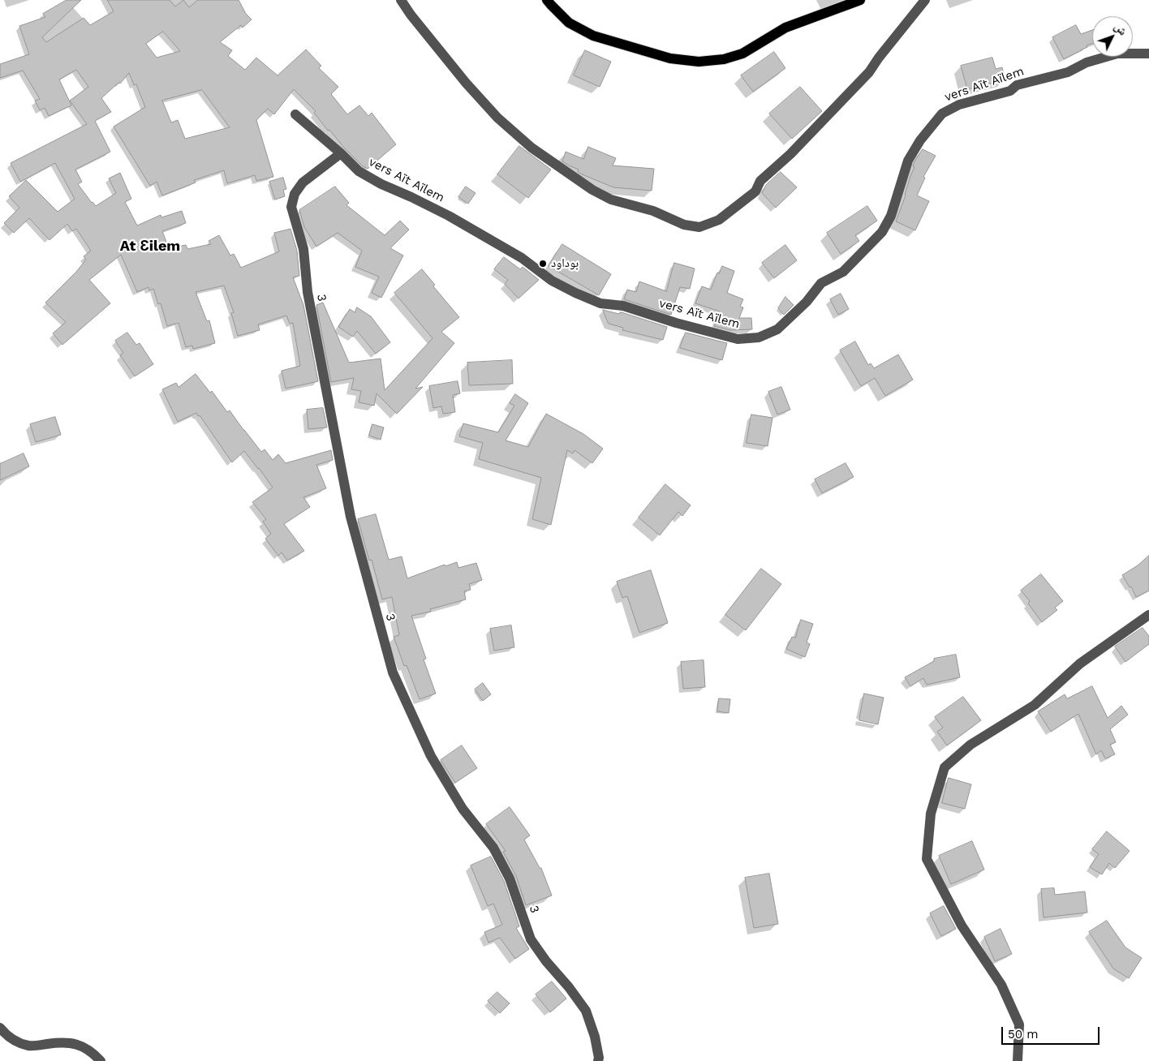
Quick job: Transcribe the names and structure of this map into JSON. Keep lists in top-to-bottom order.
{
  "streets": {
    "street": ["vers Aït Aïlem", "3"]
  },
  "crossings": [
    ["vers Aït Aïlem", "3"]
  ],
  "districts": ["At Ɛilem"],
  "places": ["بوداود"],
  "scale_bar": "50 m",
  "north": "top right"
}
